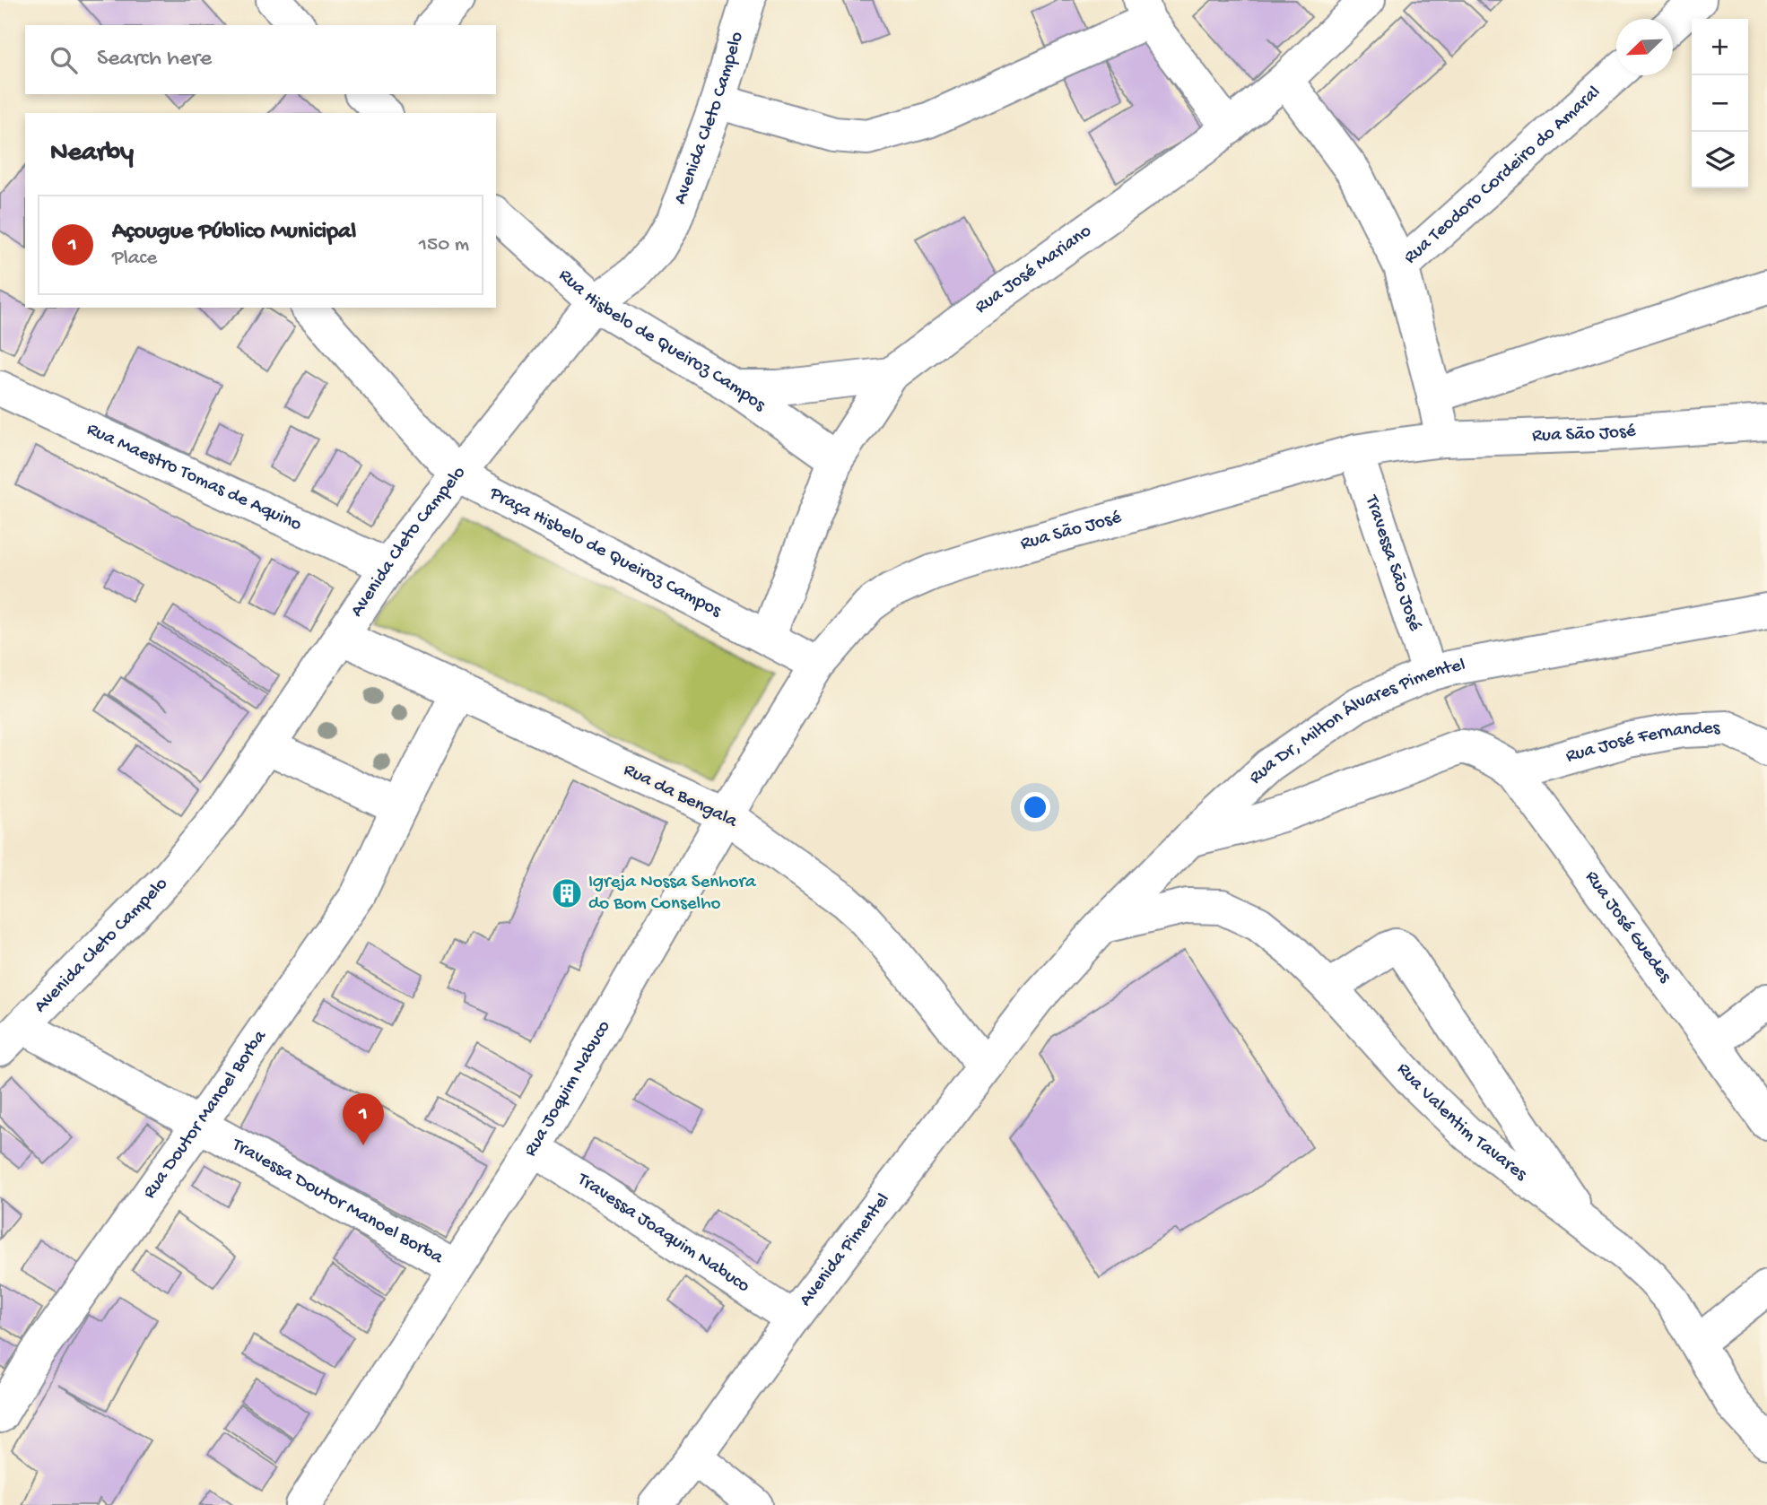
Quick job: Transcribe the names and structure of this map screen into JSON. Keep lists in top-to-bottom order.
{
  "streets": {
    "street": [
      "Avenida Cleto Campelo",
      "Rua Teodoro Cordeiro do Amaral",
      "Rua José Mariano",
      "Rua Hisbelo de Queiroz Campos",
      "Rua São José",
      "Rua Maestro Tomas de Aquino",
      "Praça Hisbelo de Queiroz Campos",
      "Travessa São José",
      "Rua Dr, Milton Álvares Pimentel",
      "Rua José Fernandes",
      "Rua da Bengala",
      "Rua José Guedes",
      "Rua Joquim Nabuco",
      "Rua Doutor Manoel Borba",
      "Rua Valentim Tavares",
      "Travessa Doutor Manoel Borba",
      "Travessa Joaquim Nabuco",
      "Avenida Pimentel"
    ]
  },
  "crossings": [
    ["Avenida Cleto Campelo", "Rua Hisbelo de Queiroz Campos"],
    ["Avenida Cleto Campelo", "Rua Maestro Tomas de Aquino"],
    ["Avenida Cleto Campelo", "Praça Hisbelo de Queiroz Campos"],
    ["Avenida Cleto Campelo", "Rua da Bengala"],
    ["Avenida Cleto Campelo", "Travessa Doutor Manoel Borba"],
    ["Rua Teodoro Cordeiro do Amaral", "Rua São José"],
    ["Rua José Mariano", "Rua Hisbelo de Queiroz Campos"],
    ["Rua José Mariano", "Praça Hisbelo de Queiroz Campos"],
    ["Rua São José", "Praça Hisbelo de Queiroz Campos"],
    ["Rua São José", "Travessa São José"],
    ["Rua São José", "Rua Joquim Nabuco"],
    ["Praça Hisbelo de Queiroz Campos", "Rua Joquim Nabuco"],
    ["Travessa São José", "Rua Dr, Milton Álvares Pimentel"],
    ["Rua Dr, Milton Álvares Pimentel", "Rua José Guedes"],
    ["Rua Dr, Milton Álvares Pimentel", "Rua Valentim Tavares"],
    ["Rua Dr, Milton Álvares Pimentel", "Avenida Pimentel"],
    ["Rua José Fernandes", "Rua José Guedes"],
    ["Rua da Bengala", "Rua Joquim Nabuco"],
    ["Rua da Bengala", "Rua Doutor Manoel Borba"],
    ["Rua da Bengala", "Avenida Pimentel"],
    ["Rua Joquim Nabuco", "Travessa Doutor Manoel Borba"],
    ["Rua Joquim Nabuco", "Travessa Joaquim Nabuco"],
    ["Rua Doutor Manoel Borba", "Travessa Doutor Manoel Borba"],
    ["Travessa Joaquim Nabuco", "Avenida Pimentel"]
  ],
  "places": {
    "building": ["Igreja Nossa Senhora do Bom Conselho"]
  },
  "north": "bottom left",
  "page": {
    "map_buttons": ["+", "−"],
    "search": "Search here",
    "heading": "Nearby",
    "list": [
      {
        "mark": "1",
        "name": "Açougue Público Municipal",
        "note": "Place",
        "value": "150 m"
      }
    ],
    "pins": "1"
  }
}
